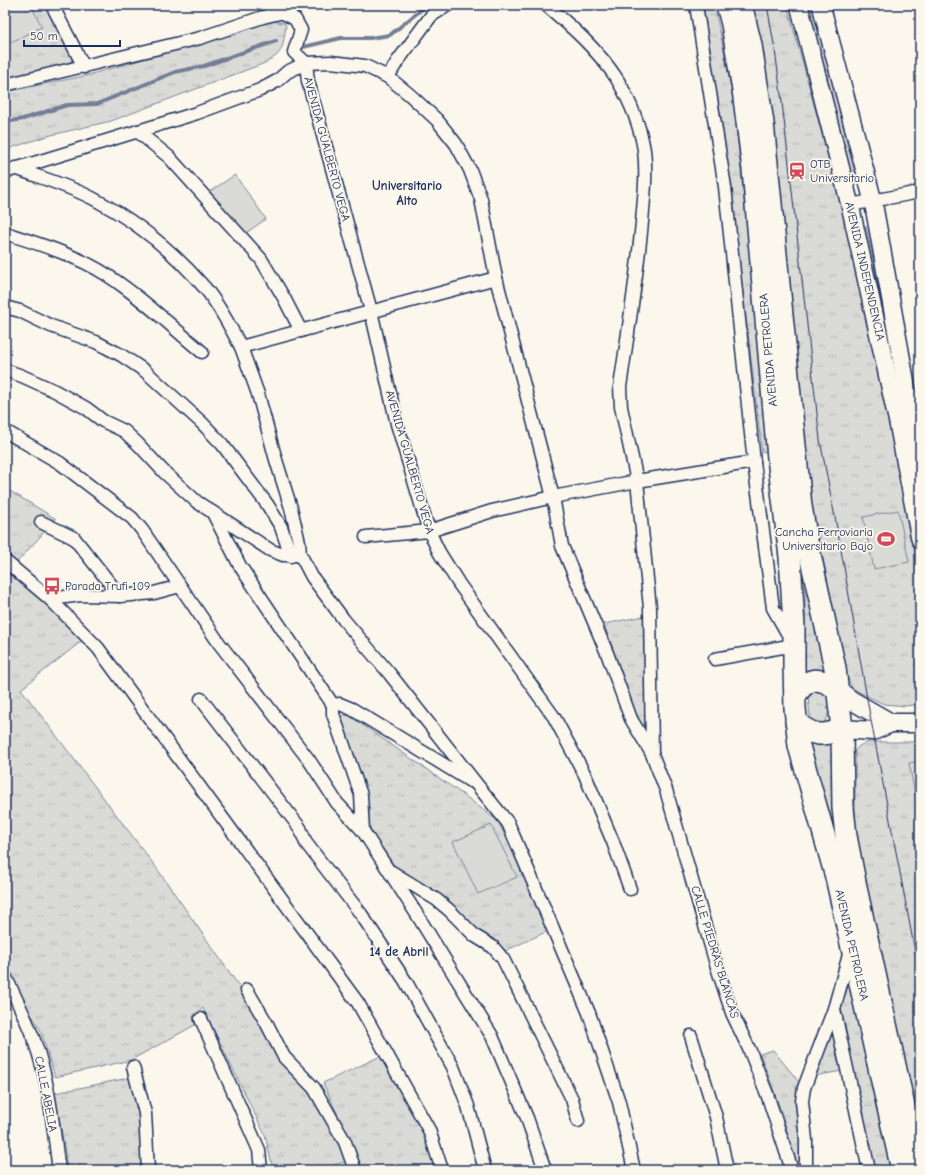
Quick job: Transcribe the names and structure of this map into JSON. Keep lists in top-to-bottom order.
{
  "streets": {
    "highway": ["AVENIDA PETROLERA"],
    "main road": ["AVENIDA INDEPENDENCIA"],
    "street": ["AVENIDA GUALBERTO VEGA", "CALLE PIEDRAS BLANCAS", "CALLE ABELIA"]
  },
  "districts": ["Universitario Alto", "14 de Abril"],
  "places": {
    "station": ["OTB Universitario"],
    "sports": ["Cancha Ferroviaria Universitario Bajo"],
    "bus stop": ["Parada Trufi 109"]
  },
  "scale_bar": "50 m"
}
